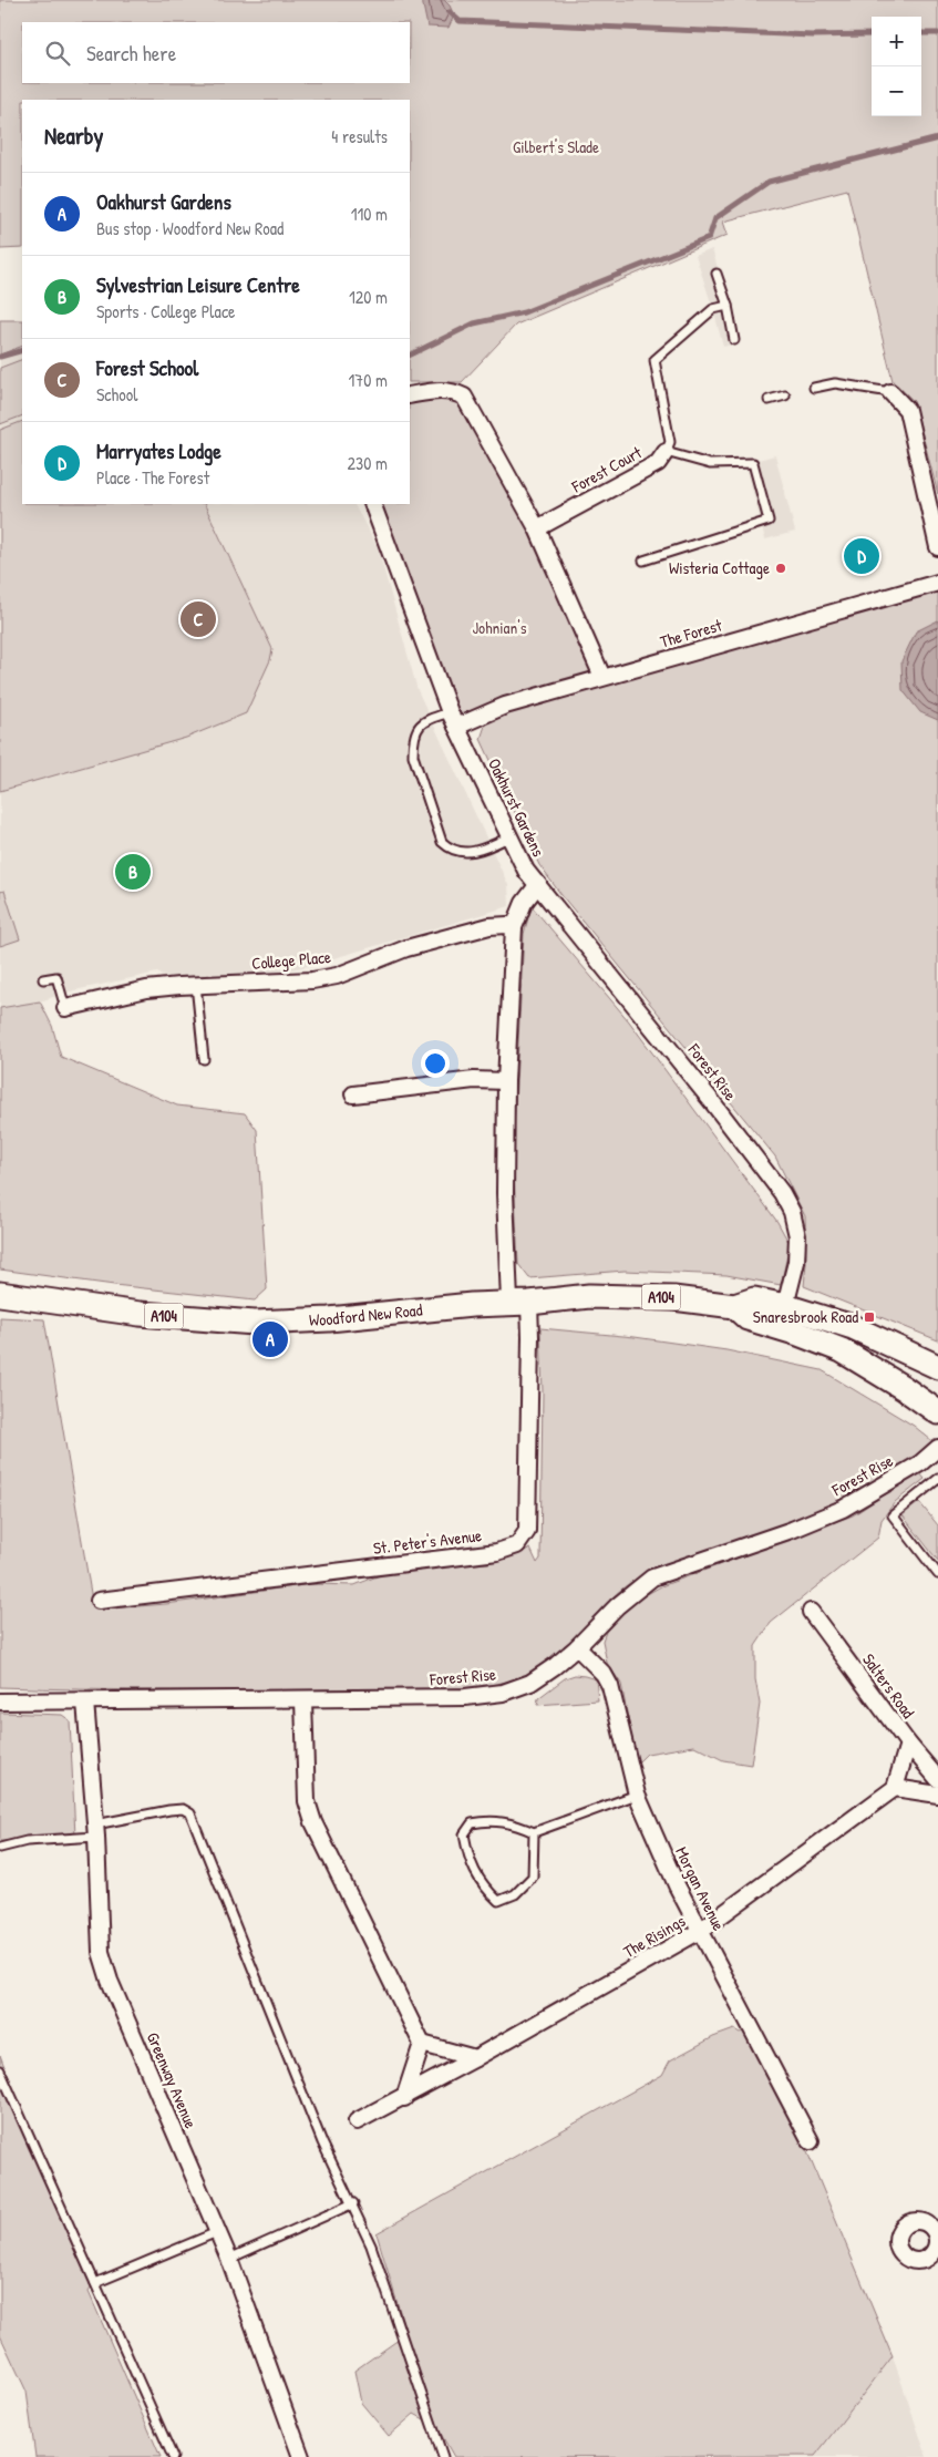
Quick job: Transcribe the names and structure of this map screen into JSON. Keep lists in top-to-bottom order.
{
  "streets": {
    "main road": ["A104", "Woodford New Road"],
    "street": [
      "Forest Court",
      "The Forest",
      "Oakhurst Gardens",
      "College Place",
      "Forest Rise",
      "St. Peter's Avenue",
      "Salters Road",
      "Morgan Avenue",
      "The Risings",
      "Greenway Avenue"
    ]
  },
  "crossings": [
    ["The Forest", "Oakhurst Gardens"],
    ["Oakhurst Gardens", "Forest Rise"],
    ["Forest Rise", "Woodford New Road"],
    ["Forest Rise", "Morgan Avenue"],
    ["Forest Rise", "Greenway Avenue"],
    ["Woodford New Road", "St. Peter's Avenue"],
    ["Morgan Avenue", "The Risings"]
  ],
  "parks": ["Gilbert's Slade", "Johnian's"],
  "places": {
    "other": ["Wisteria Cottage"],
    "transit": ["Snaresbrook Road"]
  },
  "page": {
    "map_buttons": ["+", "−"],
    "search": "Search here",
    "heading": ["Nearby", "4 results"],
    "list": [
      {
        "mark": "A",
        "name": "Oakhurst Gardens",
        "note": "Bus stop · Woodford New Road",
        "value": "110 m"
      },
      {
        "mark": "B",
        "name": "Sylvestrian Leisure Centre",
        "note": "Sports · College Place",
        "value": "120 m"
      },
      {
        "mark": "C",
        "name": "Forest School",
        "note": "School",
        "value": "170 m"
      },
      {
        "mark": "D",
        "name": "Marryates Lodge",
        "note": "Place · The Forest",
        "value": "230 m"
      }
    ],
    "pins": [
      "D",
      "C",
      "B",
      "A"
    ]
  }
}
